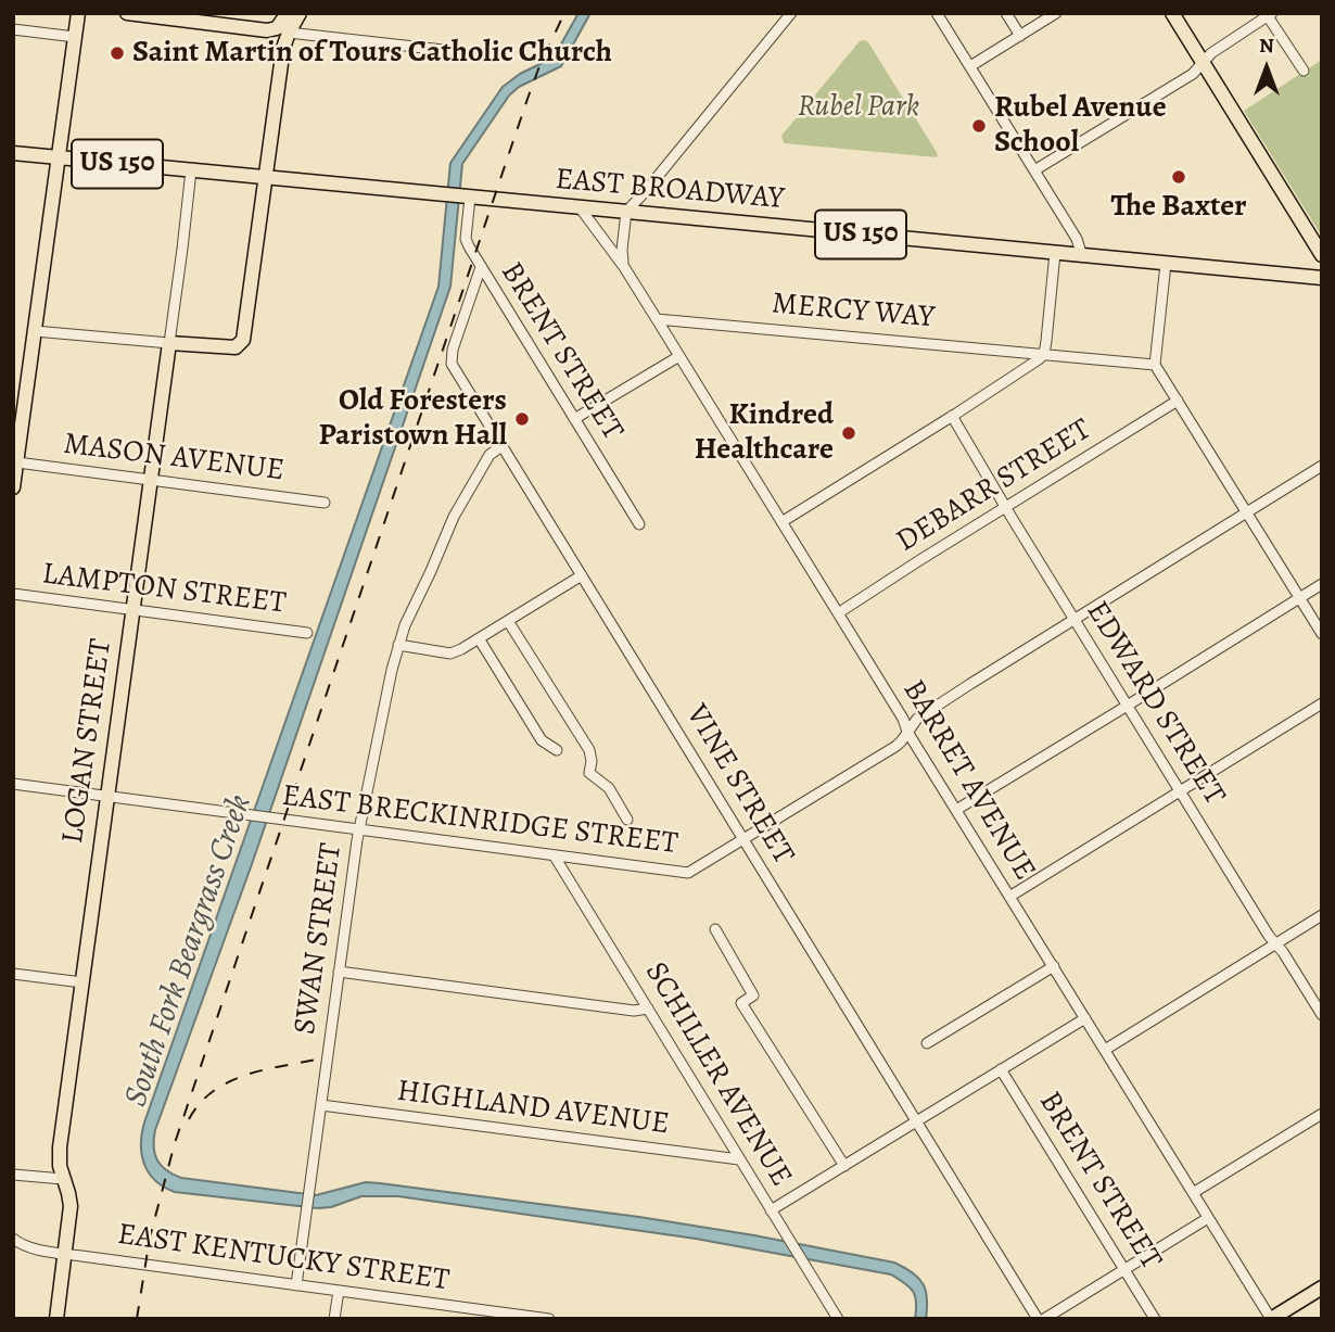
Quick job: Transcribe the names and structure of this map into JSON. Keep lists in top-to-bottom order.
{
  "streets": {
    "main road": ["US 150", "EAST BROADWAY", "LOGAN STREET"],
    "street": [
      "MERCY WAY",
      "BRENT STREET",
      "MASON AVENUE",
      "DEBARR STREET",
      "LAMPTON STREET",
      "EDWARD STREET",
      "BARRET AVENUE",
      "VINE STREET",
      "EAST BRECKINRIDGE STREET",
      "SWAN STREET",
      "SCHILLER AVENUE",
      "HIGHLAND AVENUE",
      "EAST KENTUCKY STREET"
    ]
  },
  "crossings": [
    ["EAST BROADWAY", "BRENT STREET"],
    ["EAST BROADWAY", "LOGAN STREET"],
    ["EAST BROADWAY", "BARRET AVENUE"],
    ["MERCY WAY", "BARRET AVENUE"],
    ["BRENT STREET", "VINE STREET"],
    ["MASON AVENUE", "LOGAN STREET"],
    ["DEBARR STREET", "EDWARD STREET"],
    ["DEBARR STREET", "BARRET AVENUE"],
    ["LAMPTON STREET", "LOGAN STREET"],
    ["EDWARD STREET", "EAST BRECKINRIDGE STREET"],
    ["LOGAN STREET", "EAST BRECKINRIDGE STREET"],
    ["LOGAN STREET", "EAST KENTUCKY STREET"],
    ["BARRET AVENUE", "EAST BRECKINRIDGE STREET"],
    ["VINE STREET", "EAST BRECKINRIDGE STREET"],
    ["VINE STREET", "SWAN STREET"],
    ["EAST BRECKINRIDGE STREET", "SWAN STREET"],
    ["EAST BRECKINRIDGE STREET", "SCHILLER AVENUE"],
    ["SWAN STREET", "HIGHLAND AVENUE"],
    ["SWAN STREET", "EAST KENTUCKY STREET"],
    ["SCHILLER AVENUE", "HIGHLAND AVENUE"]
  ],
  "water": ["South Fork Beargrass Creek"],
  "parks": ["Rubel Park"],
  "places": [
    "Saint Martin of Tours Catholic Church",
    "Rubel Avenue School",
    "The Baxter",
    "Old Foresters Paristown Hall",
    "Kindred Healthcare"
  ],
  "north": "top"
}
